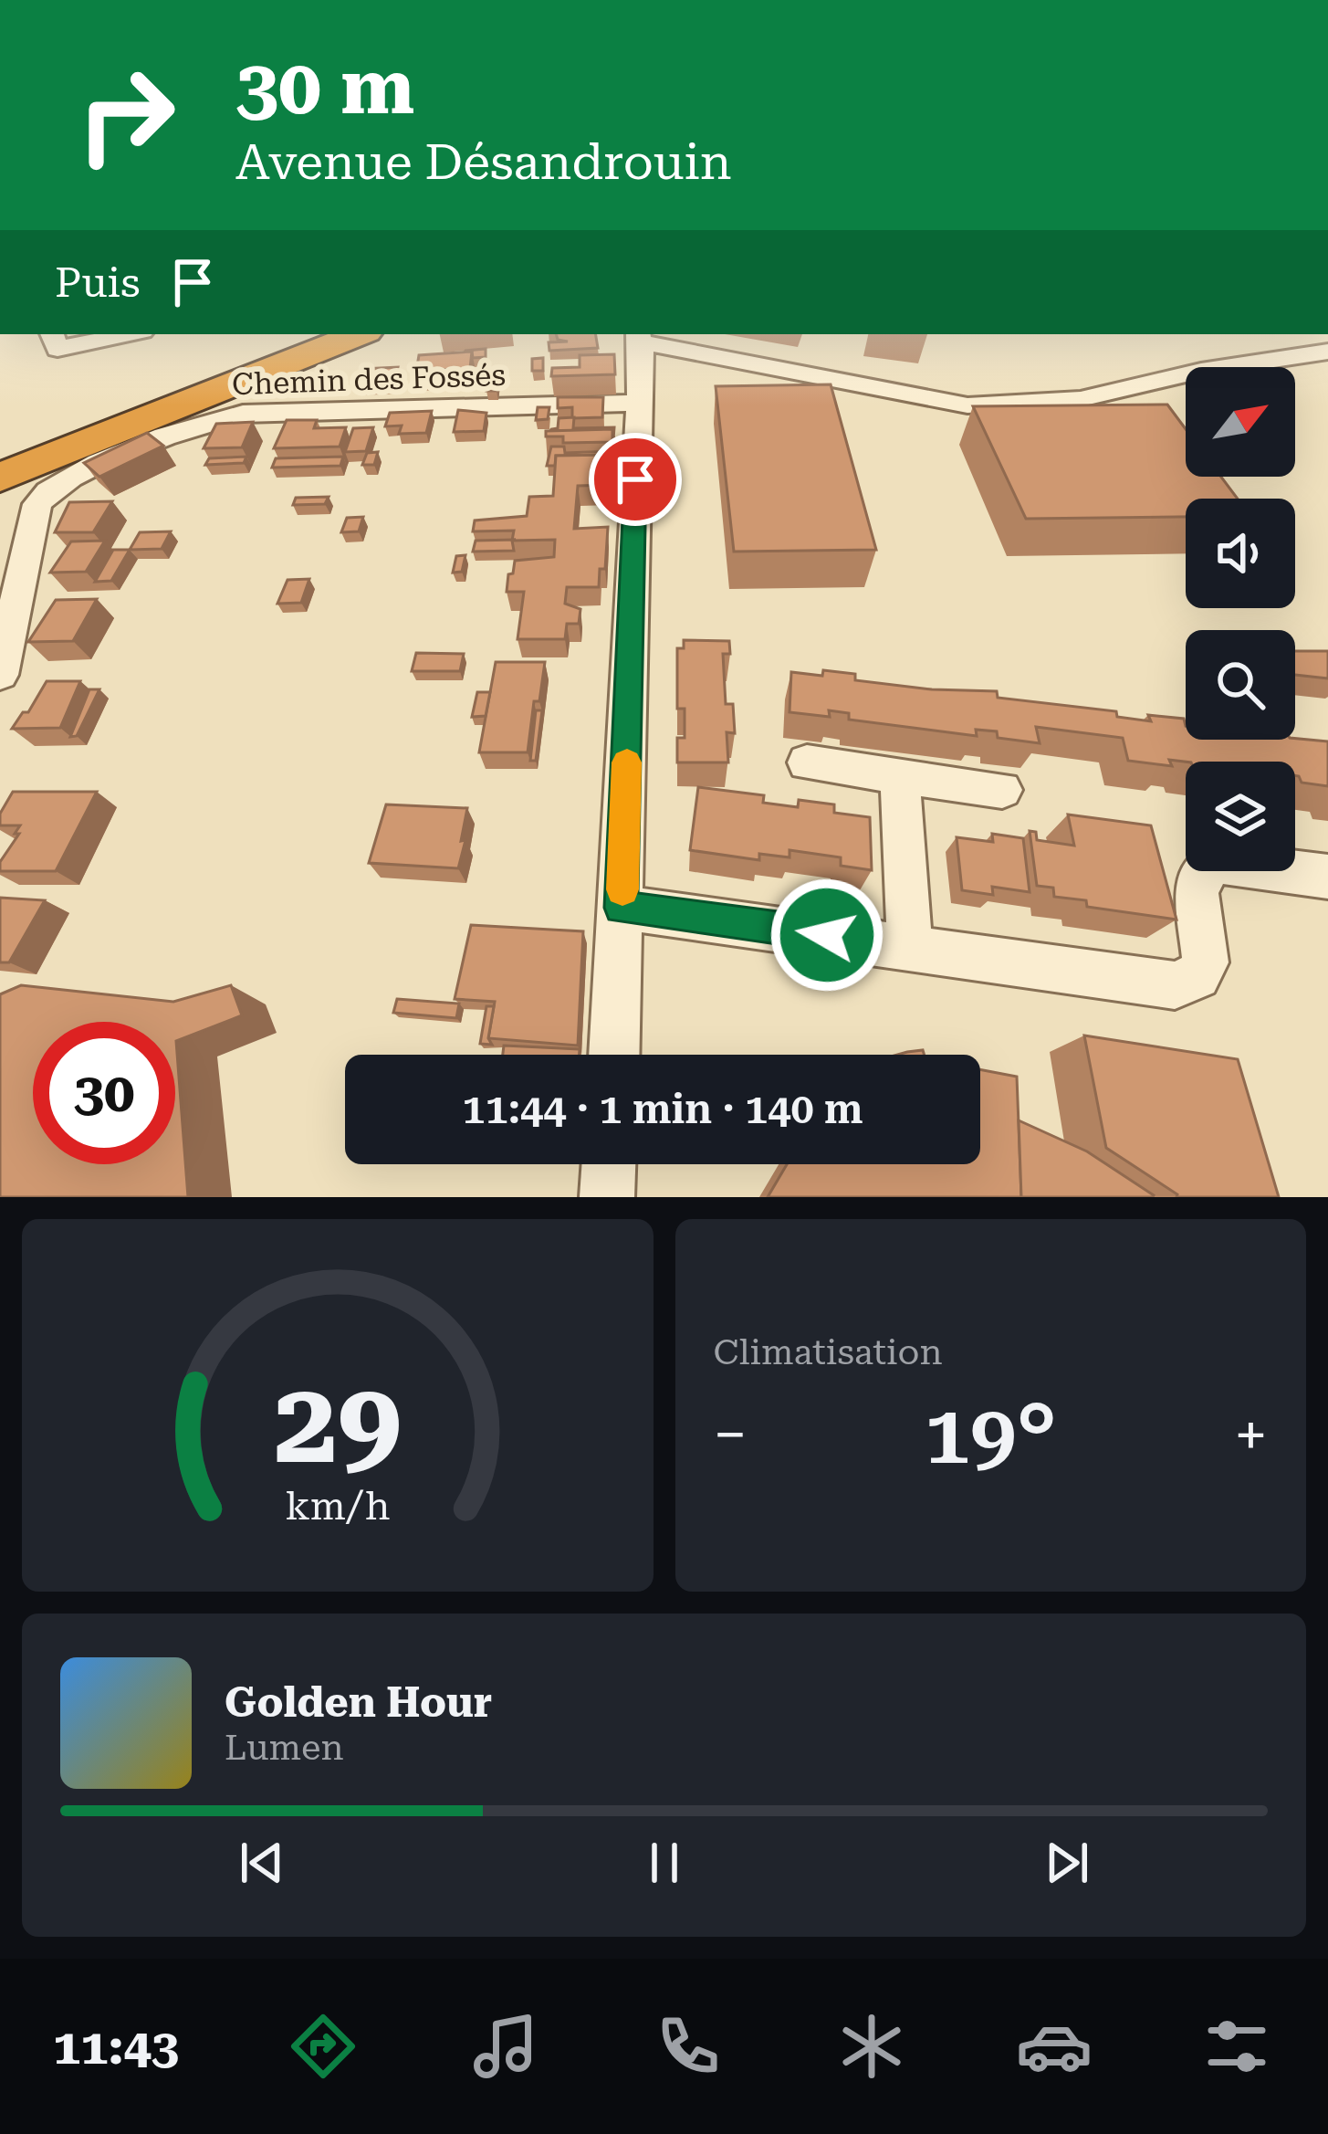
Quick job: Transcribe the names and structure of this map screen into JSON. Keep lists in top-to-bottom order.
{
  "streets": {
    "street": ["Chemin des Fossés"]
  },
  "north": "top right",
  "page": {
    "turn": ["30 m", "Avenue Désandrouin"],
    "then": "Puis",
    "limit": "30",
    "trip": "11:44 · 1 min · 140 m",
    "tile": "Climatisation",
    "heat": ["−", "19°", "+"],
    "song": ["Golden Hour", "Lumen"],
    "tabs": "11:43",
    "gauge": ["29", "km/h"]
  }
}
